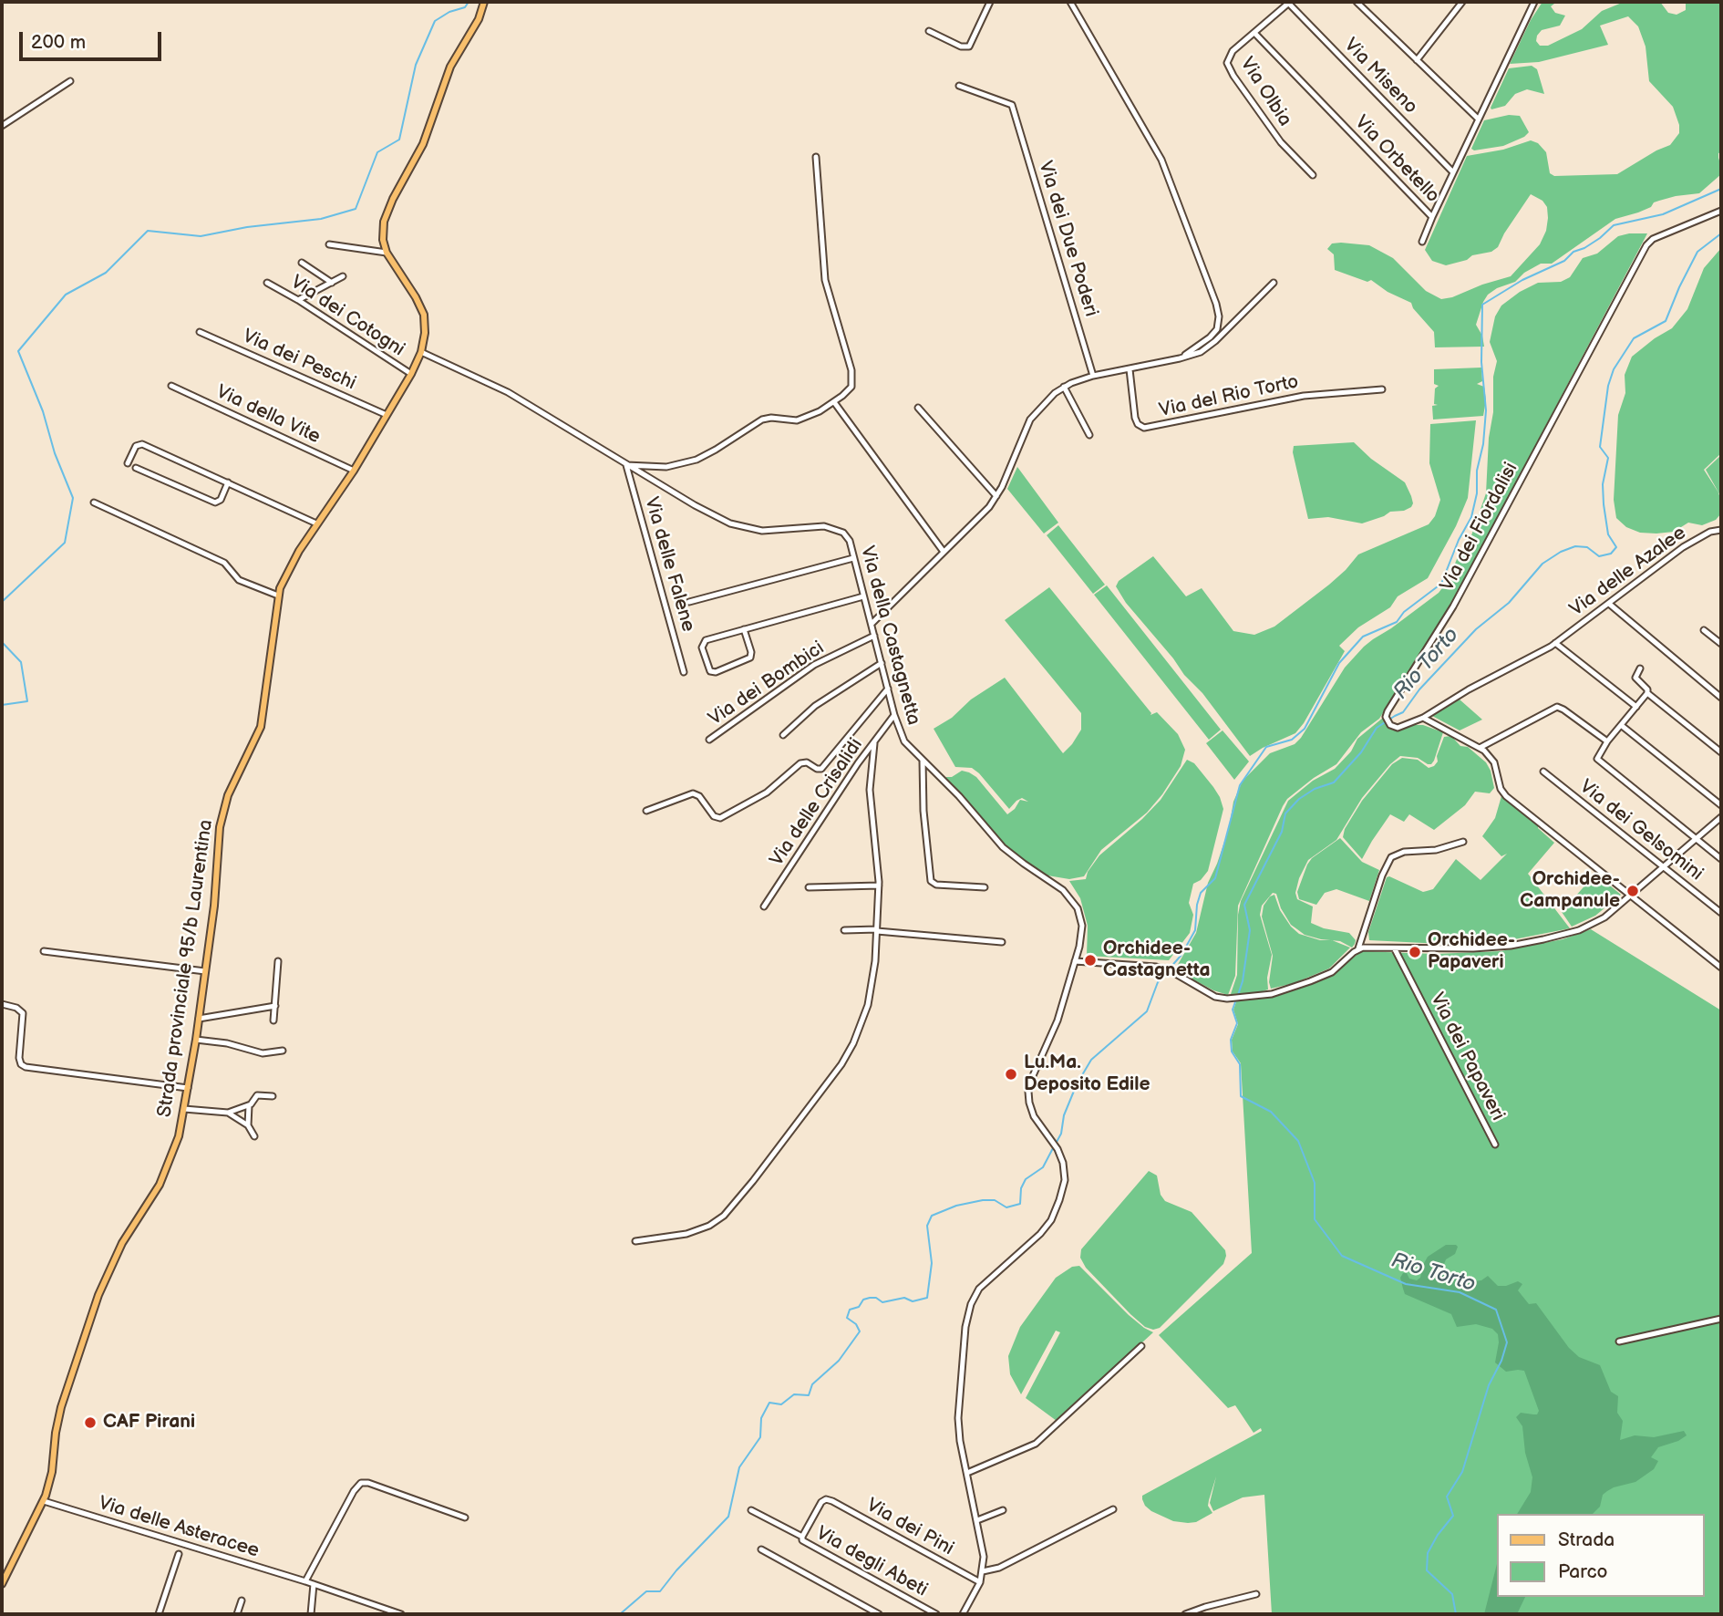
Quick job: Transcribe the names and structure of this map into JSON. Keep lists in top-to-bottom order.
{
  "streets": {
    "main road": ["Strada provinciale 95/b Laurentina"],
    "street": [
      "Via Miseno",
      "Via Olbia",
      "Via Orbetello",
      "Via dei Due Poderi",
      "Via dei Cotogni",
      "Via dei Peschi",
      "Via del Rio Torto",
      "Via della Vite",
      "Via dei Fiordalisi",
      "Via delle Falene",
      "Via delle Azalee",
      "Via della Castagnetta",
      "Via dei Bombici",
      "Via delle Crisalidi",
      "Via dei Gelsomini",
      "Via dei Papaveri",
      "Via delle Asteracee",
      "Via dei Pini",
      "Via degli Abeti"
    ]
  },
  "crossings": [
    ["Via Miseno", "Via Olbia"],
    ["Via Miseno", "Via Orbetello"],
    ["Via Olbia", "Via Orbetello"],
    ["Via dei Cotogni", "Strada provinciale 95/b Laurentina"],
    ["Via dei Peschi", "Strada provinciale 95/b Laurentina"],
    ["Via della Vite", "Strada provinciale 95/b Laurentina"],
    ["Via dei Fiordalisi", "Via delle Azalee"],
    ["Via delle Falene", "Via della Castagnetta"],
    ["Via della Castagnetta", "Via dei Bombici"],
    ["Via della Castagnetta", "Via delle Crisalidi"],
    ["Via della Castagnetta", "Strada provinciale 95/b Laurentina"],
    ["Via della Castagnetta", "Via dei Pini"],
    ["Strada provinciale 95/b Laurentina", "Via delle Asteracee"],
    ["Via dei Pini", "Via degli Abeti"]
  ],
  "water": ["Rio Torto"],
  "places": [
    "Orchidee- Campanule",
    "Orchidee- Papaveri",
    "Orchidee- Castagnetta",
    "Lu.Ma. Deposito Edile",
    "CAF Pirani"
  ],
  "legend": ["Strada", "Parco"],
  "scale_bar": "200 m"
}
